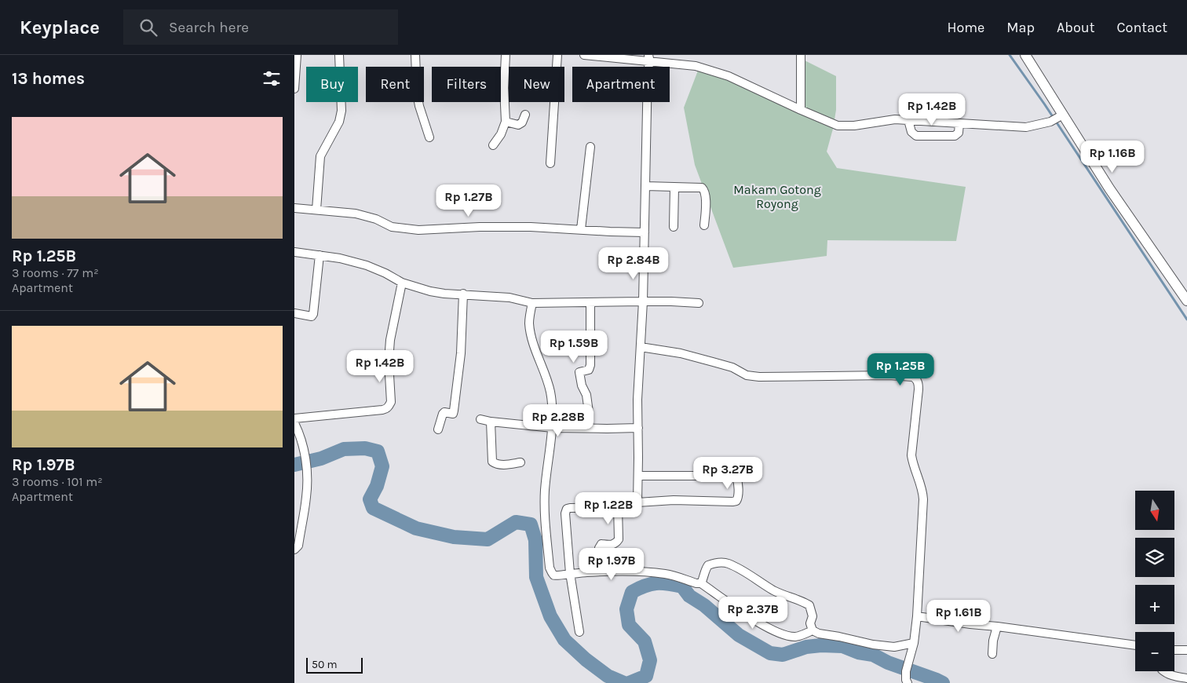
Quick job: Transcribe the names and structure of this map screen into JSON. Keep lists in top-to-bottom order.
{
  "parks": ["Makam Gotong Royong"],
  "scale_bar": "50 m",
  "north": "bottom",
  "page": {
    "header": "Keyplace",
    "search": "Search here",
    "nav": [
      "Home",
      "Map",
      "About",
      "Contact"
    ],
    "heading": "13 homes",
    "chip": [
      "Buy",
      "Rent",
      "Filters",
      "New",
      "Apartment"
    ],
    "price": [
      "Rp 1.42B",
      "Rp 1.16B",
      "Rp 1.27B",
      "Rp 2.84B",
      "Rp 1.59B",
      "Rp 1.42B",
      "Rp 1.25B",
      "Rp 2.28B",
      "Rp 3.27B",
      "Rp 1.22B",
      "Rp 1.97B",
      "Rp 2.37B",
      "Rp 1.61B"
    ],
    "list": [
      {
        "name": "Rp 1.25B",
        "note": "3 rooms · 77 m² · Apartment"
      },
      {
        "name": "Rp 1.97B",
        "note": "3 rooms · 101 m² · Apartment"
      }
    ],
    "map_buttons": ["+", "−"],
    "scale": "50 m"
  }
}
